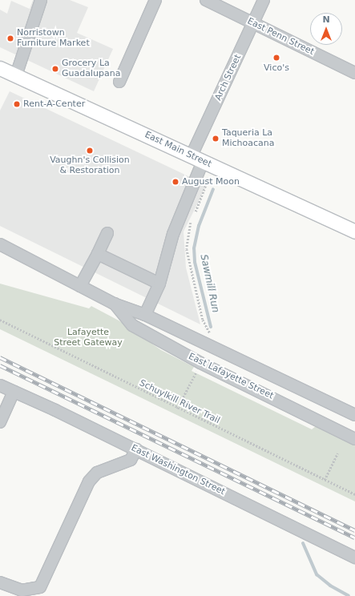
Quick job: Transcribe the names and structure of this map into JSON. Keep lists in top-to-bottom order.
{
  "streets": {
    "main road": ["East Main Street"],
    "street": [
      "East Penn Street",
      "Arch Street",
      "East Lafayette Street",
      "East Washington Street"
    ],
    "path": ["Schuylkill River Trail"]
  },
  "crossings": [
    ["East Penn Street", "Arch Street"],
    ["Arch Street", "East Main Street"],
    ["Arch Street", "East Lafayette Street"]
  ],
  "water": ["Sawmill Run"],
  "parks": ["Lafayette Street Gateway"],
  "places": [
    "Norristown Furniture Market",
    "Vico's",
    "Grocery La Guadalupana",
    "Rent-A-Center",
    "Taqueria La Michoacana",
    "Vaughn's Collision & Restoration",
    "August Moon"
  ],
  "north": "top"
}
